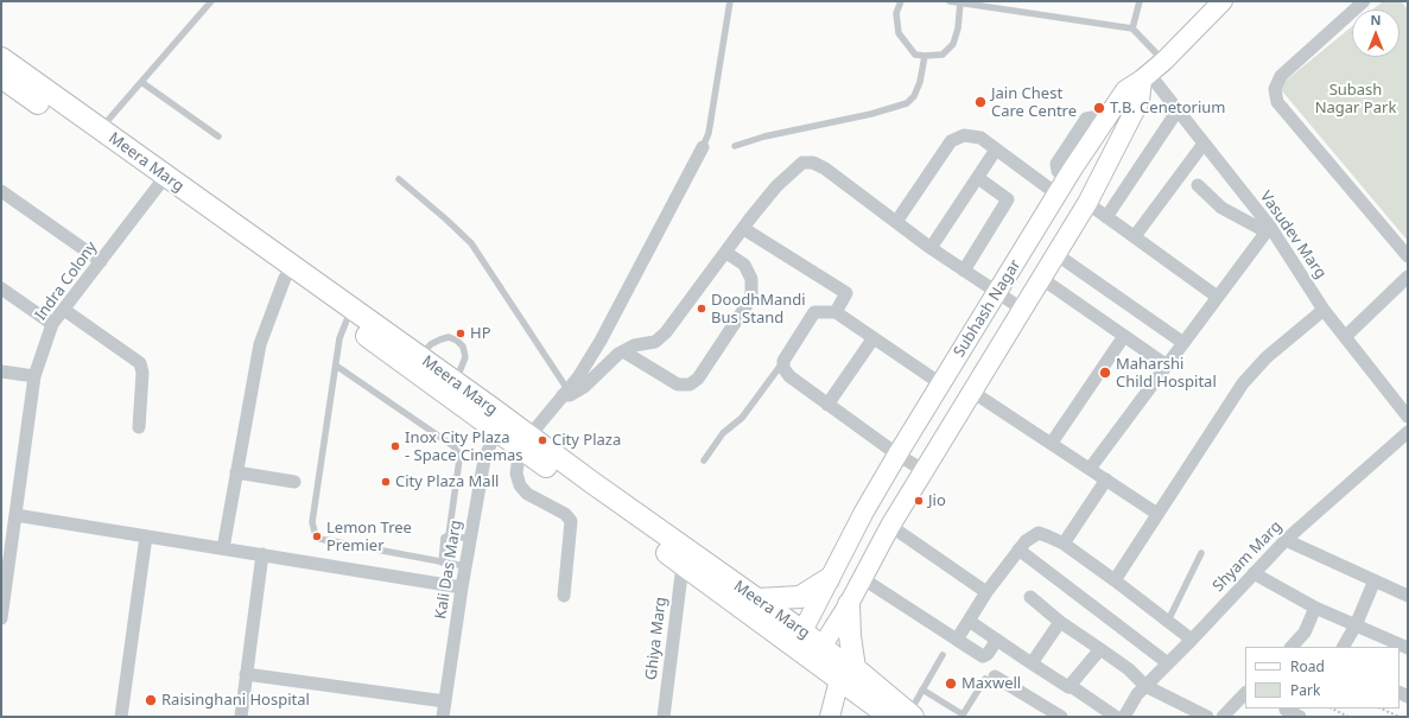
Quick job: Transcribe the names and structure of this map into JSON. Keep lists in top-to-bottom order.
{
  "streets": {
    "main road": ["Meera Marg"],
    "street": [
      "Vasudev Marg",
      "Indra Colony",
      "Subhash Nagar",
      "Shyam Marg",
      "Kali Das Marg",
      "Ghiya Marg"
    ]
  },
  "crossings": [
    ["Meera Marg", "Indra Colony"],
    ["Meera Marg", "Subhash Nagar"],
    ["Meera Marg", "Kali Das Marg"],
    ["Meera Marg", "Ghiya Marg"],
    ["Vasudev Marg", "Subhash Nagar"]
  ],
  "parks": ["Subash Nagar Park"],
  "places": [
    "Jain Chest Care Centre",
    "T.B. Cenetorium",
    "DoodhMandi Bus Stand",
    "HP",
    "Maharshi Child Hospital",
    "City Plaza",
    "Inox City Plaza - Space Cinemas",
    "City Plaza Mall",
    "Jio",
    "Lemon Tree Premier",
    "Maxwell",
    "Raisinghani Hospital"
  ],
  "legend": ["Road", "Park"],
  "north": "top"
}
